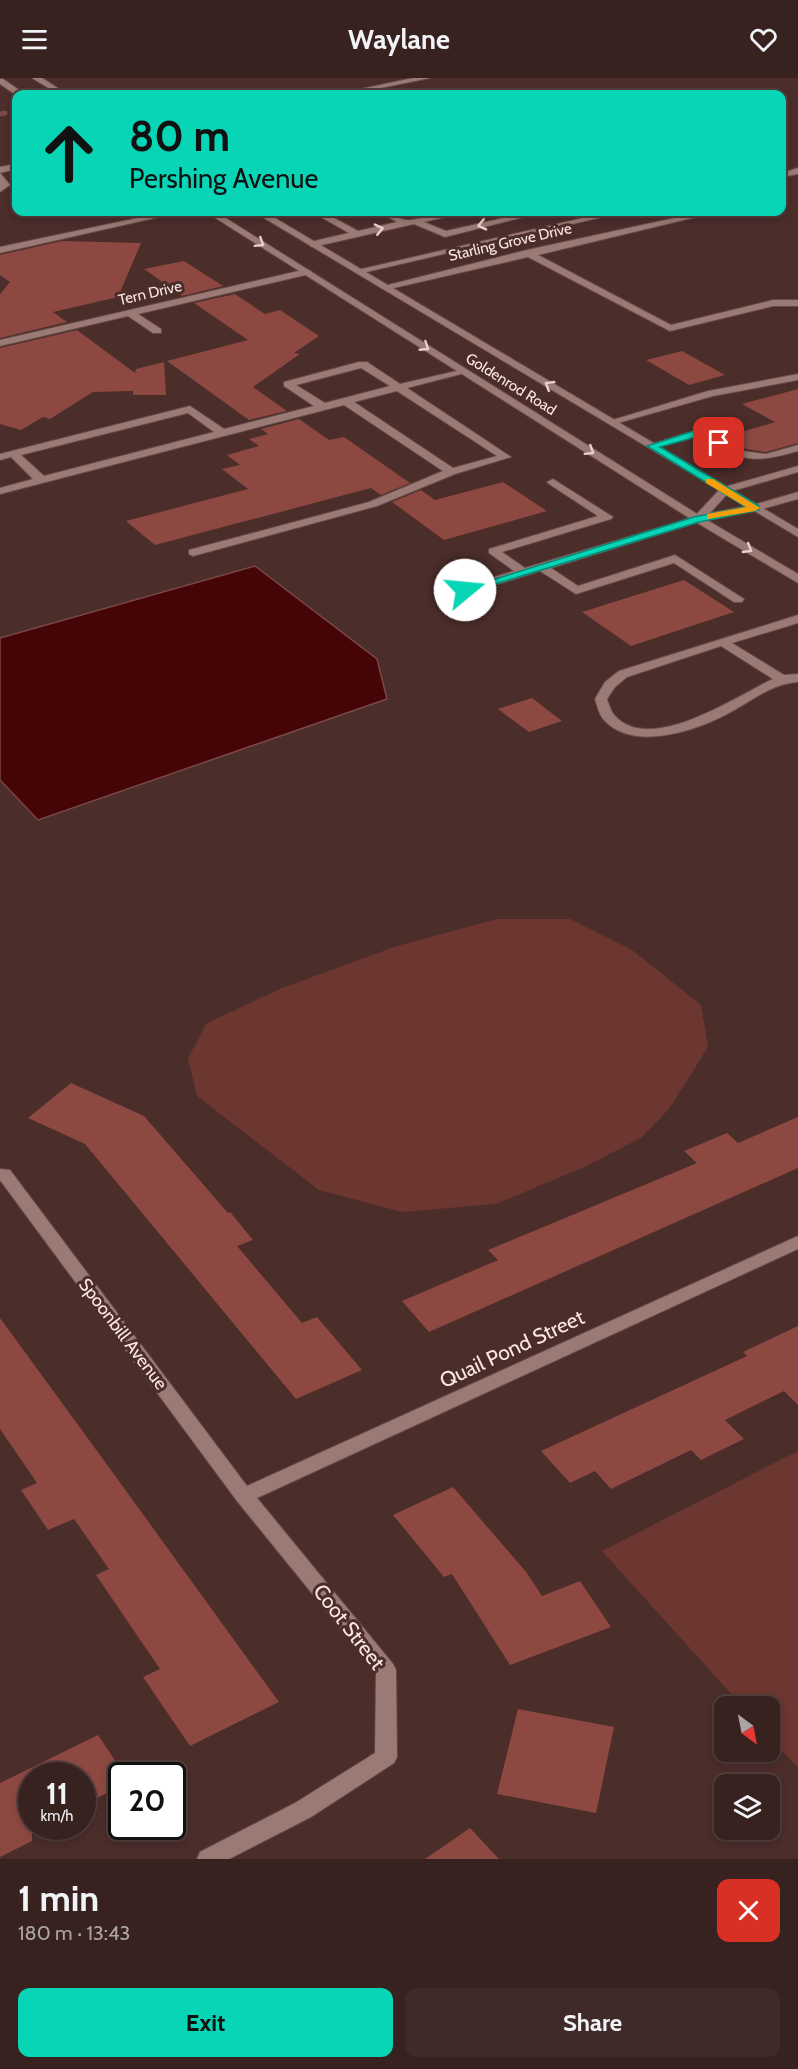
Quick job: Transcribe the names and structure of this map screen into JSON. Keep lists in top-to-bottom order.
{
  "streets": {
    "street": [
      "Starling Grove Drive",
      "Tern Drive",
      "Goldenrod Road",
      "Spoonbill Avenue",
      "Quail Pond Street",
      "Coot Street"
    ]
  },
  "crossings": [
    ["Starling Grove Drive", "Goldenrod Road"],
    ["Tern Drive", "Goldenrod Road"],
    ["Spoonbill Avenue", "Quail Pond Street"],
    ["Spoonbill Avenue", "Coot Street"],
    ["Quail Pond Street", "Coot Street"]
  ],
  "north": "bottom right",
  "page": {
    "header": "Waylane",
    "turn": ["80 m", "Pershing Avenue"],
    "speed": "11 km/h",
    "limit": "20",
    "heading": ["1 min", "180 m · 13:43"],
    "buttons": ["Exit", "Share"]
  }
}
